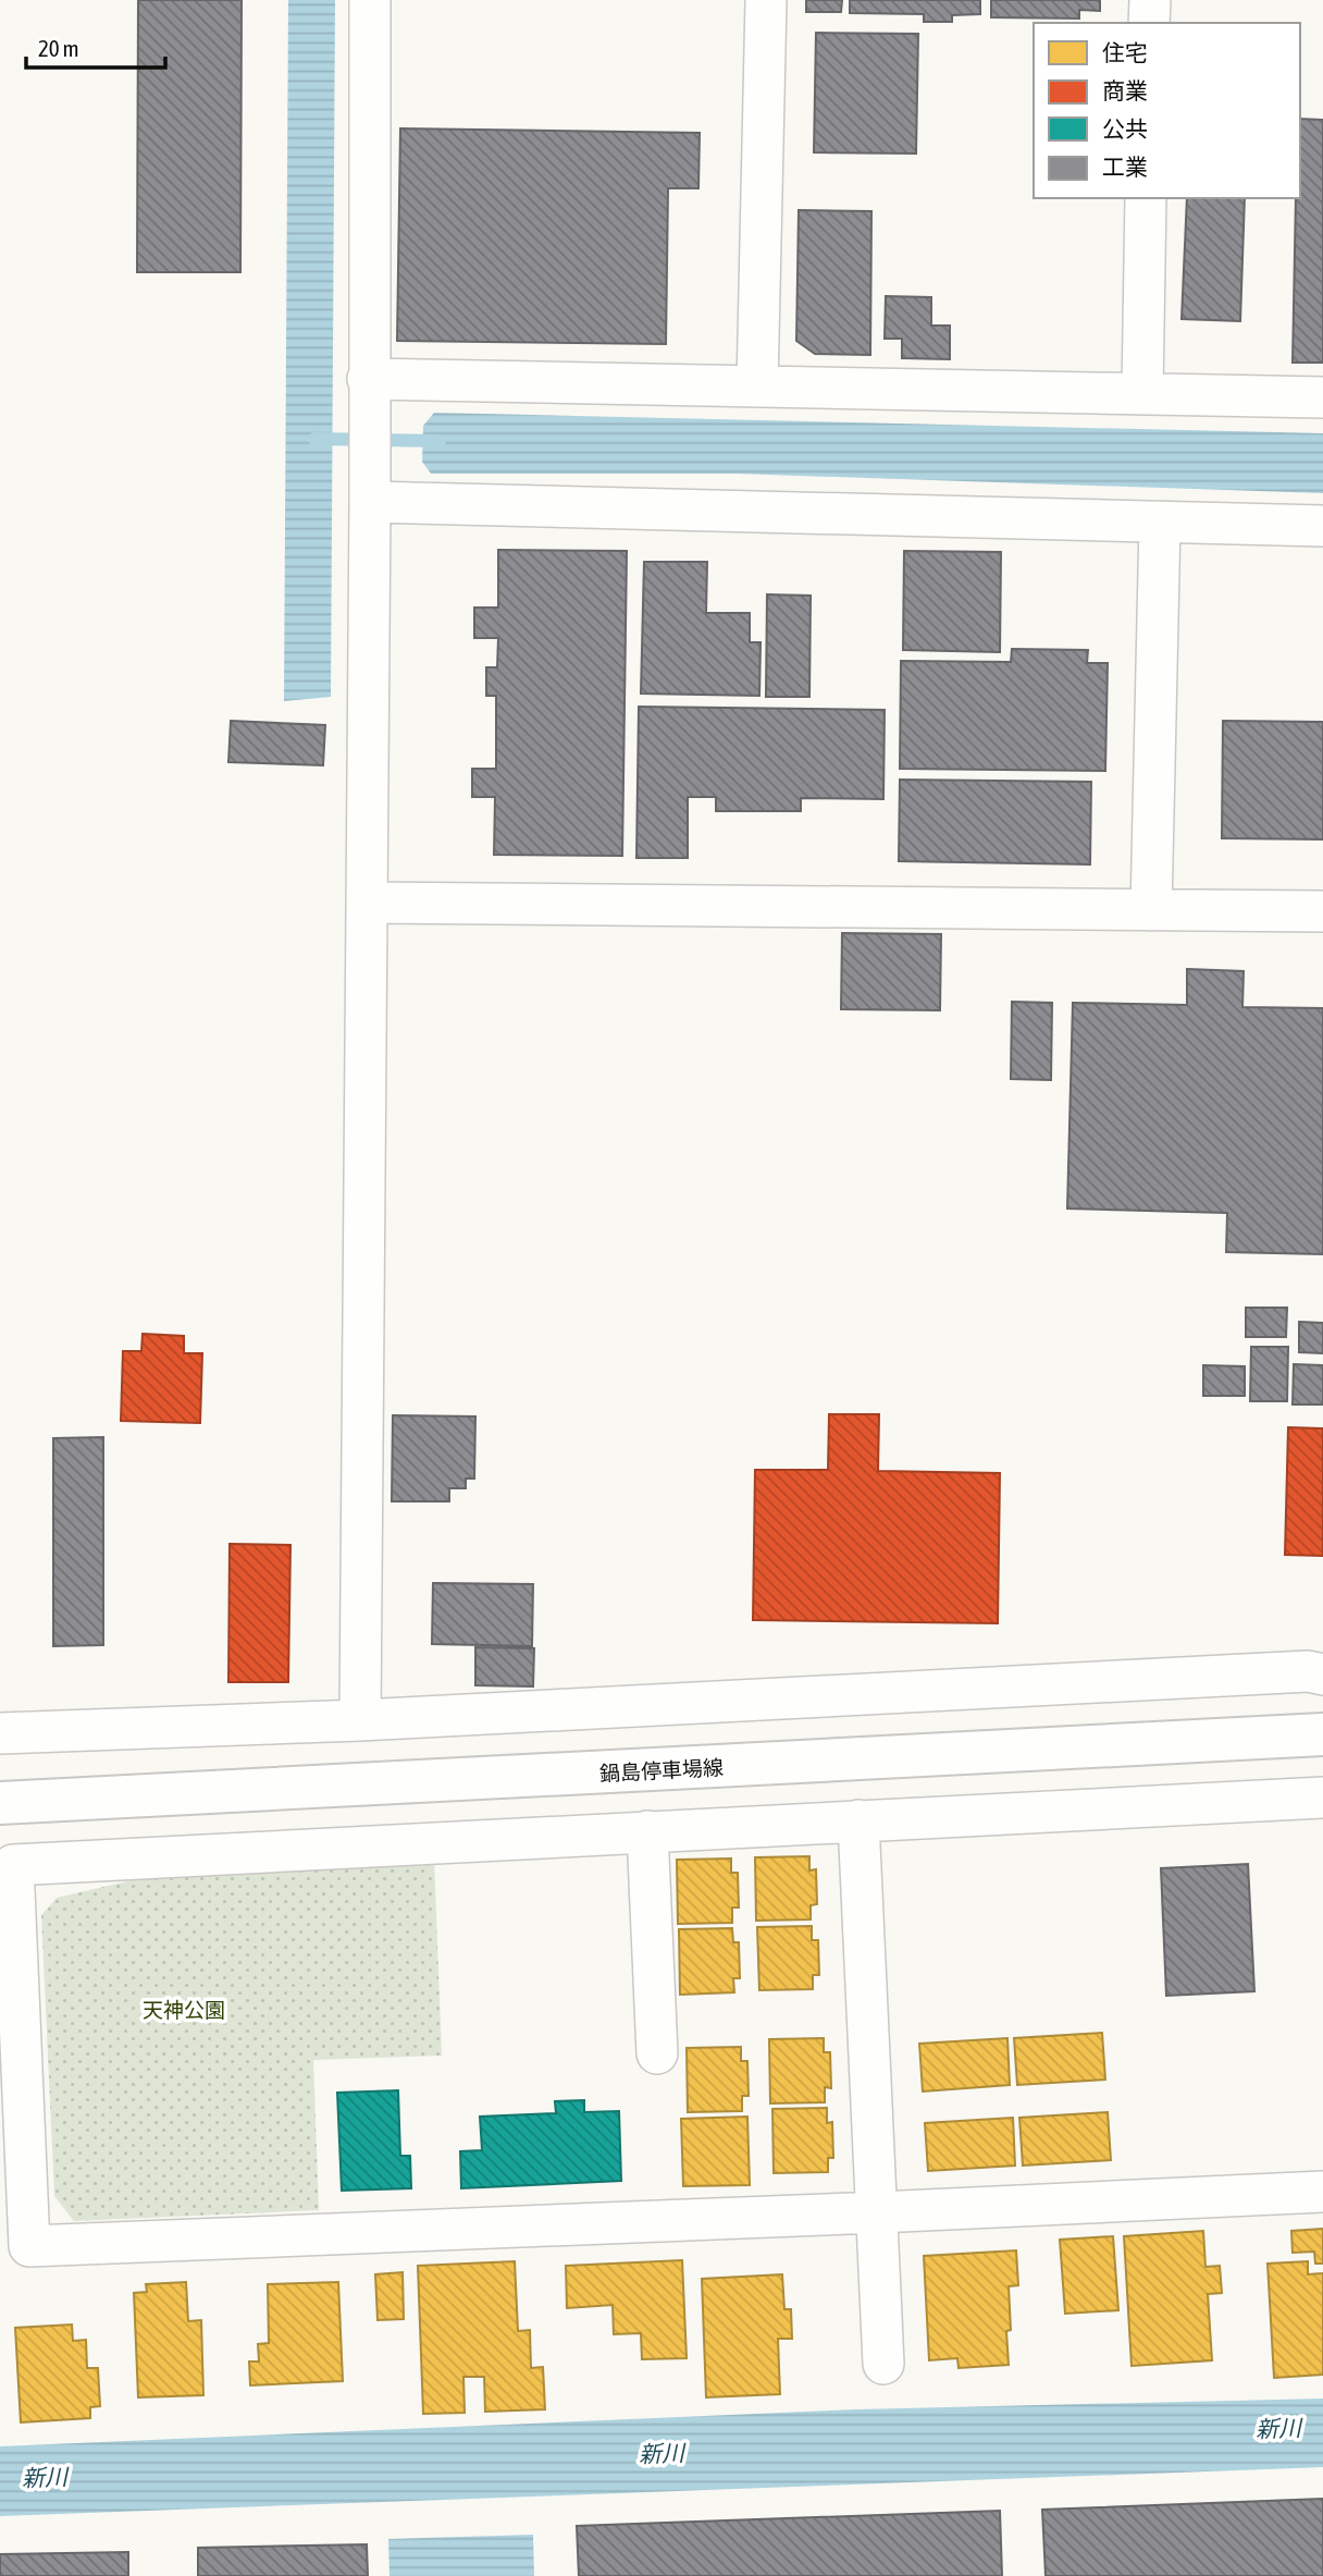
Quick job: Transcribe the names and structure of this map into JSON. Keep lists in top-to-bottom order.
{
  "streets": {
    "main road": ["鍋島停車場線"]
  },
  "water": ["新川"],
  "parks": ["天神公園"],
  "legend": [
    "住宅",
    "商業",
    "公共",
    "工業"
  ],
  "scale_bar": "20 m"
}
